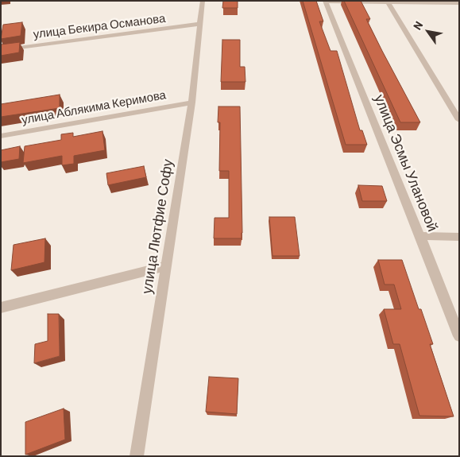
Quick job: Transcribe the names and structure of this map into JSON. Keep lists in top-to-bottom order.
{
  "streets": {
    "street": [
      "улица Бекира Османова",
      "улица Аблякима Керимова",
      "улица Эсмы Улановой",
      "улица Лютфие Софу"
    ]
  },
  "crossings": [
    ["улица Бекира Османова", "улица Лютфие Софу"],
    ["улица Аблякима Керимова", "улица Лютфие Софу"]
  ],
  "north": "top left"
}
